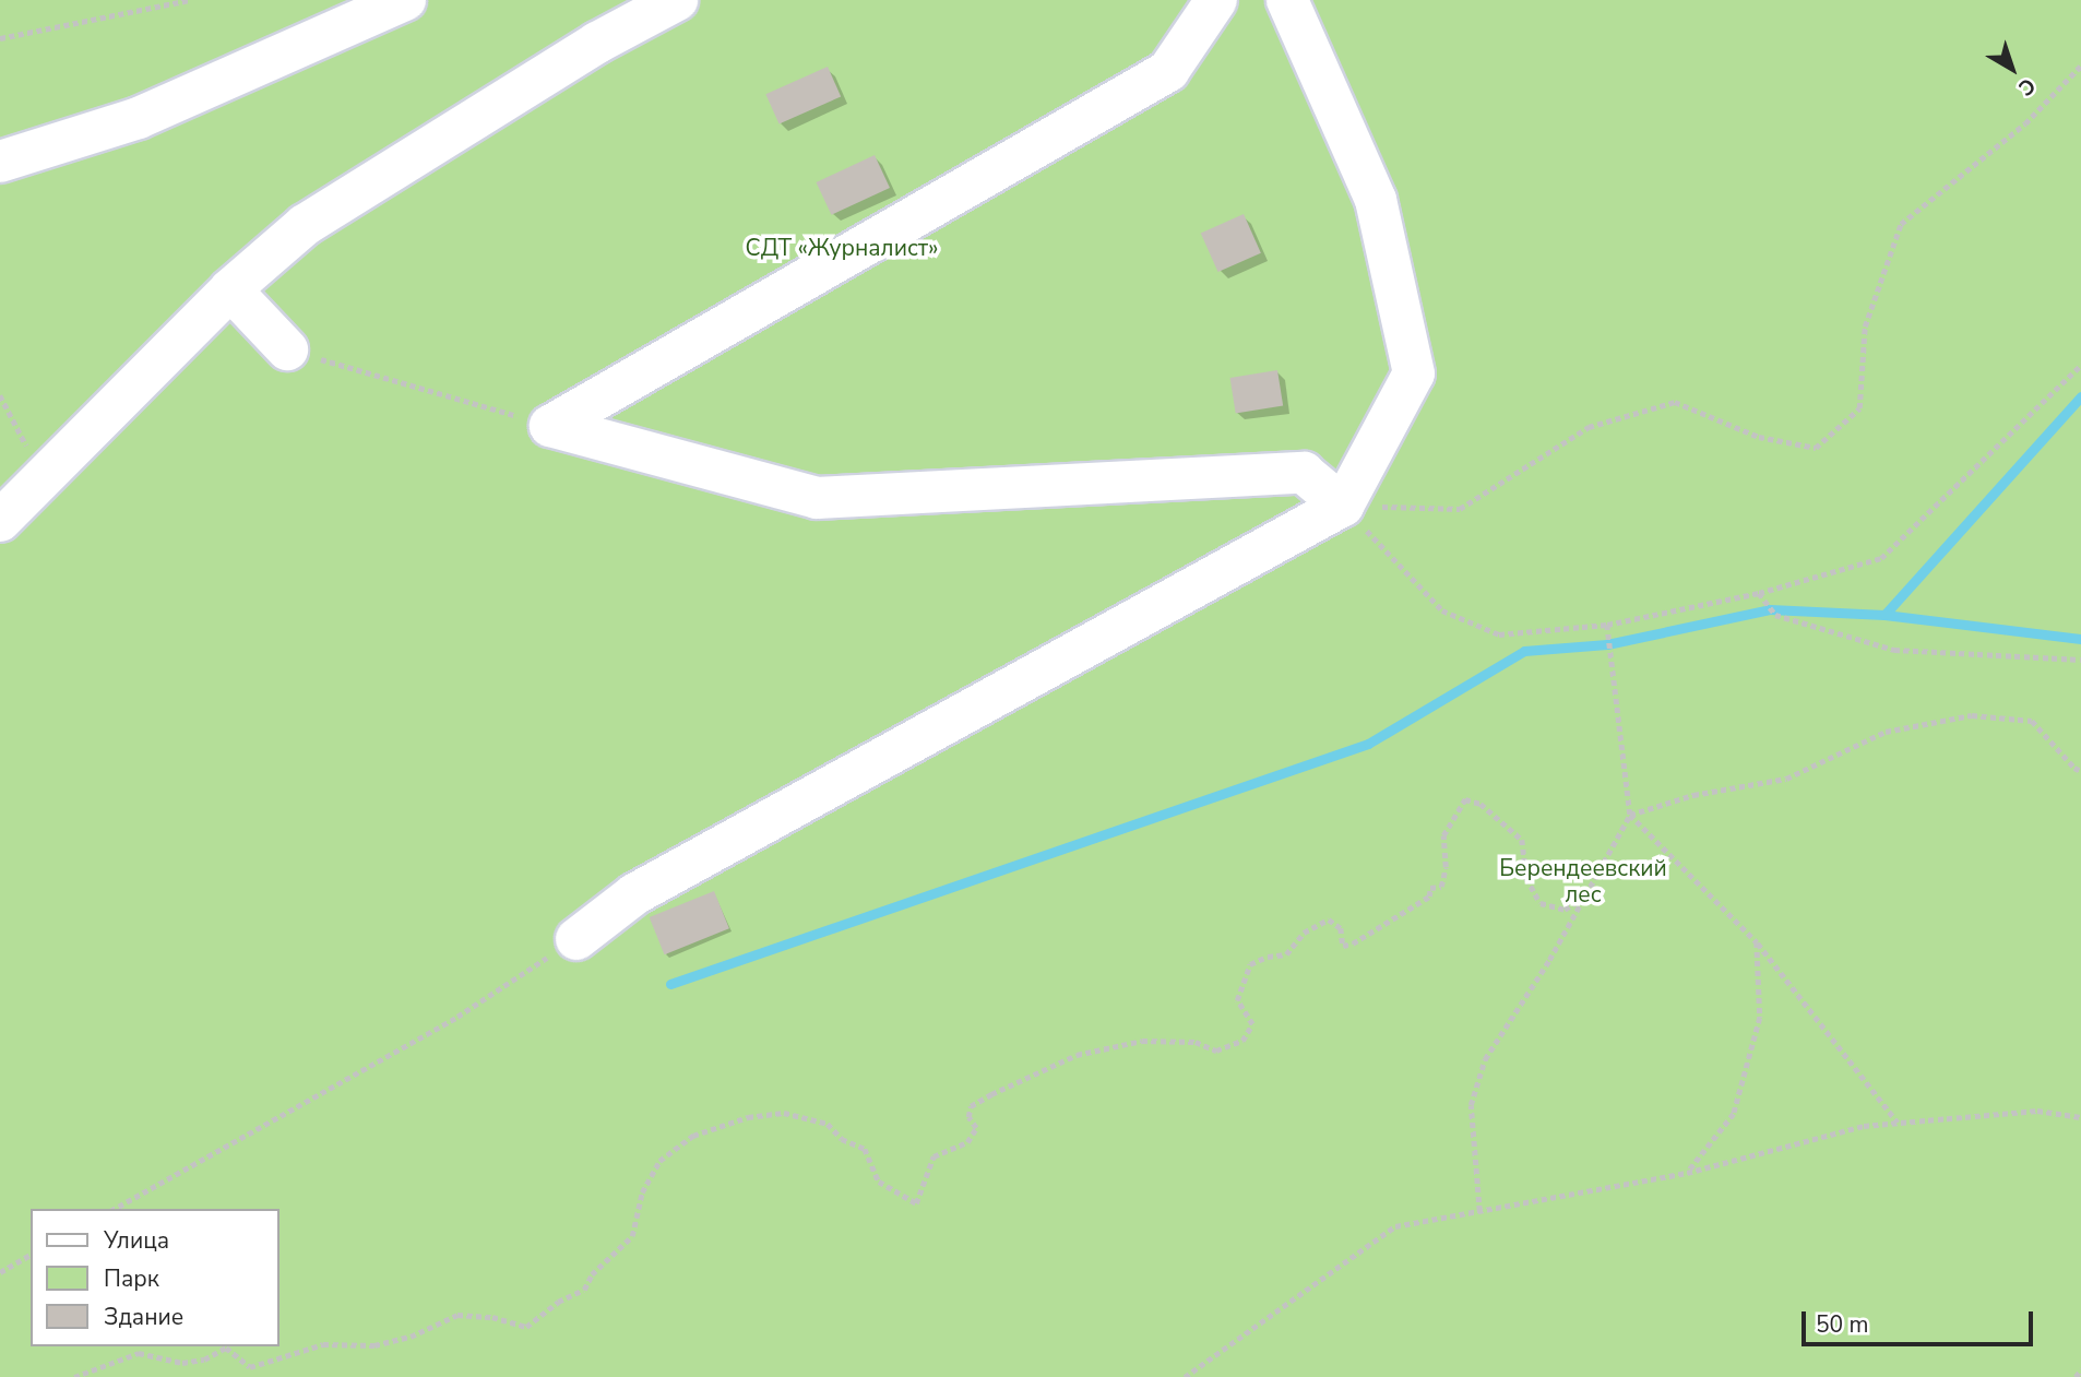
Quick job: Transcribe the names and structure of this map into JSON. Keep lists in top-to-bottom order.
{
  "parks": ["СДТ «Журналист»", "Берендеевский лес"],
  "legend": ["Улица", "Парк", "Здание"],
  "scale_bar": "50 m",
  "north": "bottom right"
}
